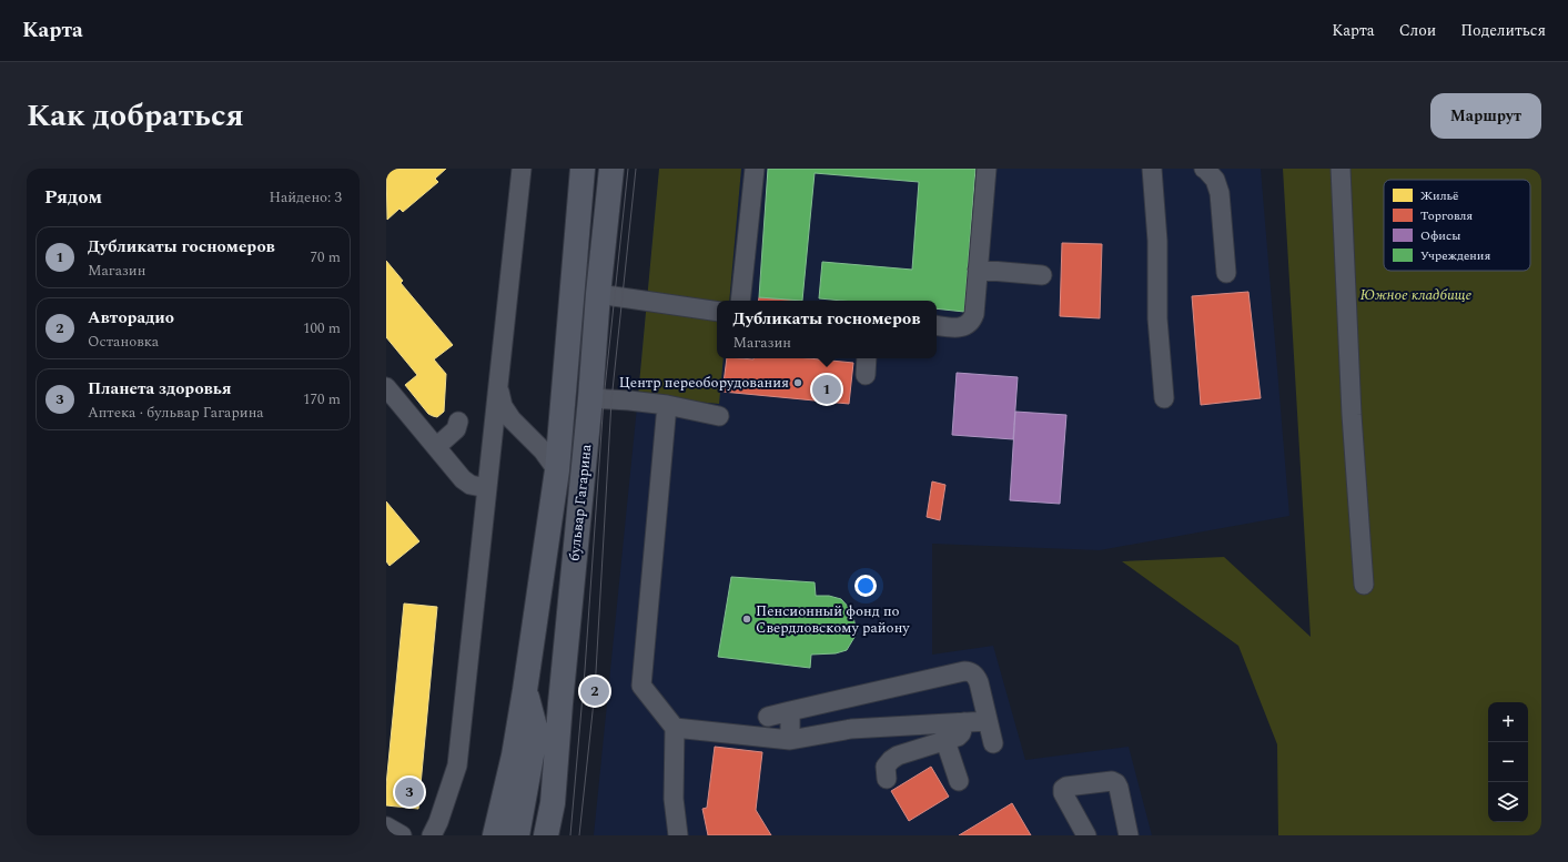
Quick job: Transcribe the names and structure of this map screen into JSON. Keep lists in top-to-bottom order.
{
  "streets": {
    "main road": ["бульвар Гагарина"]
  },
  "parks": ["Южное кладбище"],
  "places": ["Центр переоборудования", "Пенсионный фонд по Свердловскому району"],
  "legend": [
    "Жильё",
    "Торговля",
    "Офисы",
    "Учреждения"
  ],
  "page": {
    "header": "Карта",
    "nav": ["Карта", "Слои", "Поделиться"],
    "title": "Как добраться",
    "buttons": "Маршрут",
    "heading": ["Рядом", "Найдено: 3"],
    "list": [
      {
        "mark": "1",
        "name": "Дубликаты госномеров",
        "note": "Магазин",
        "value": "70 m"
      },
      {
        "mark": "2",
        "name": "Авторадио",
        "note": "Остановка",
        "value": "100 m"
      },
      {
        "mark": "3",
        "name": "Планета здоровья",
        "note": "Аптека · бульвар Гагарина",
        "value": "170 m"
      }
    ],
    "popup": ["Дубликаты госномеров", "Магазин"],
    "pins": ["1", "2", "3"],
    "map_buttons": ["+", "−"]
  }
}
